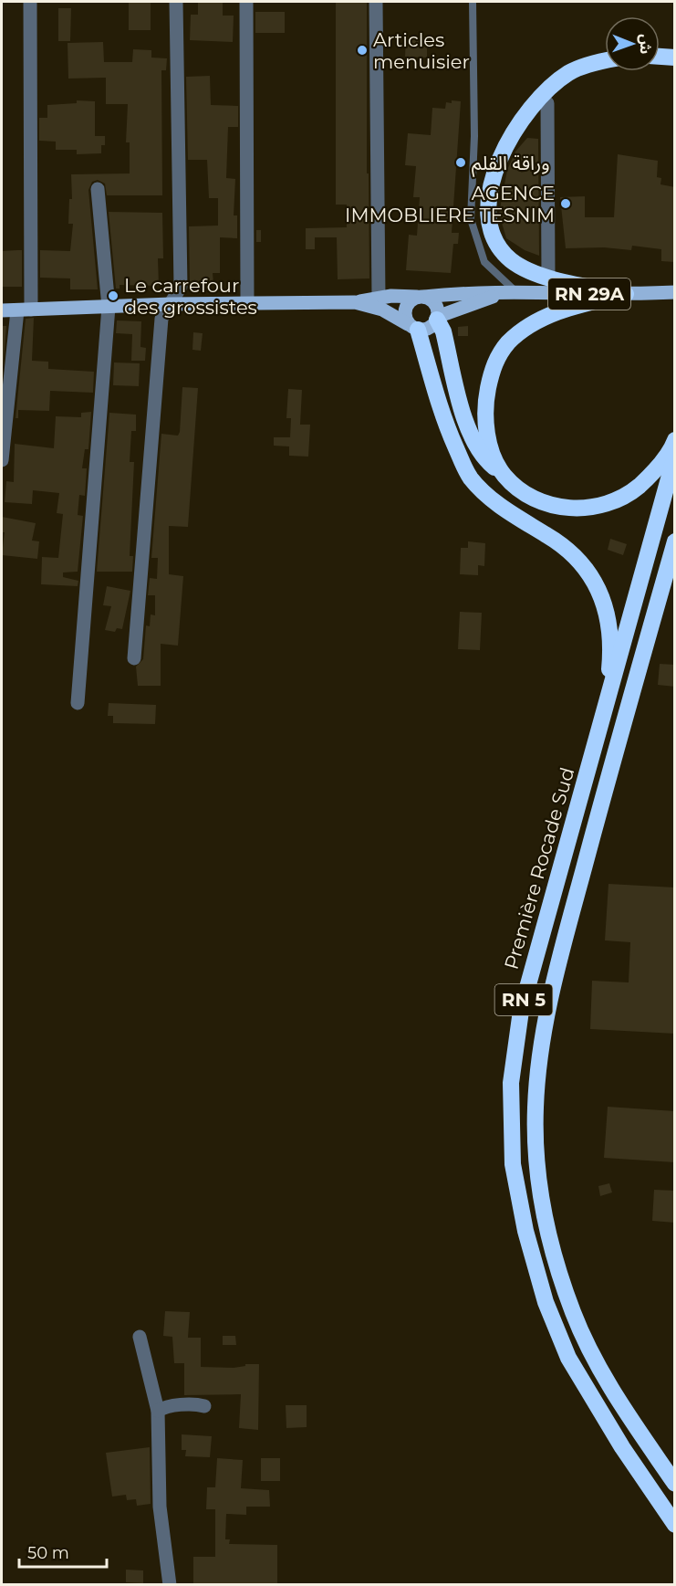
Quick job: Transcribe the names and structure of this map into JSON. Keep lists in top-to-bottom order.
{
  "streets": {
    "highway": ["Première Rocade Sud", "RN 5"],
    "main road": ["RN 29A"]
  },
  "places": [
    "Articles menuisier",
    "وراقة القلم",
    "AGENCE IMMOBLIERE TESNIM",
    "Le carrefour des grossistes"
  ],
  "scale_bar": "50 m",
  "north": "right"
}
